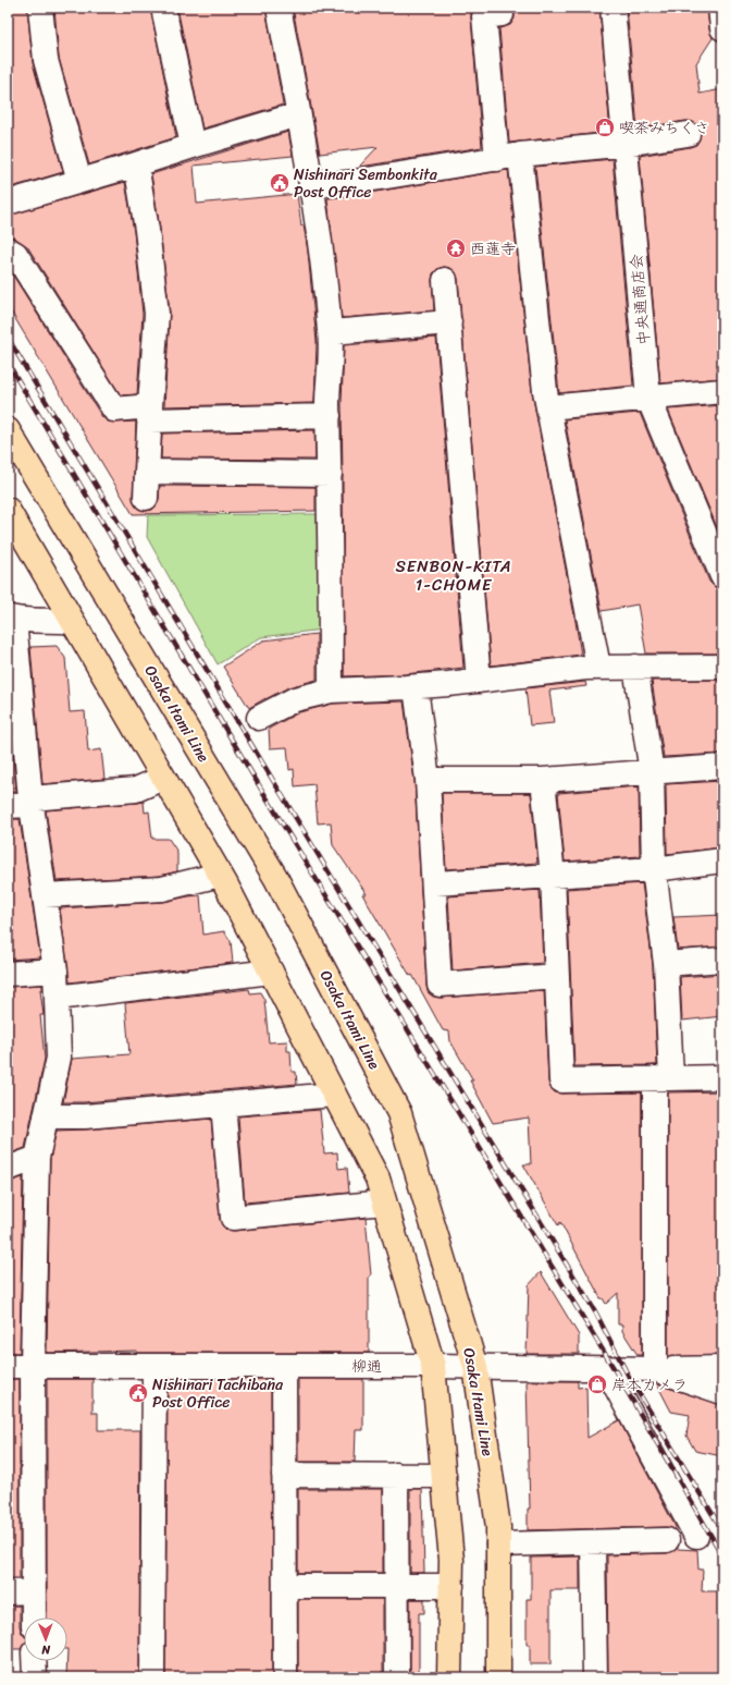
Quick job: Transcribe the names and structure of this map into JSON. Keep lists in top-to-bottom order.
{
  "streets": {
    "main road": ["Osaka Itami Line"],
    "street": ["中央通商店会", "柳通"]
  },
  "crossings": [
    ["Osaka Itami Line", "柳通"]
  ],
  "districts": ["SENBON-KITA 1-CHOME"],
  "places": {
    "shop": ["喫茶みちくさ", "岸本カメラ"],
    "public building": ["Nishinari Sembonkita Post Office", "Nishinari Tachibana Post Office"],
    "temple": ["西蓮寺"]
  },
  "north": "bottom"
}
